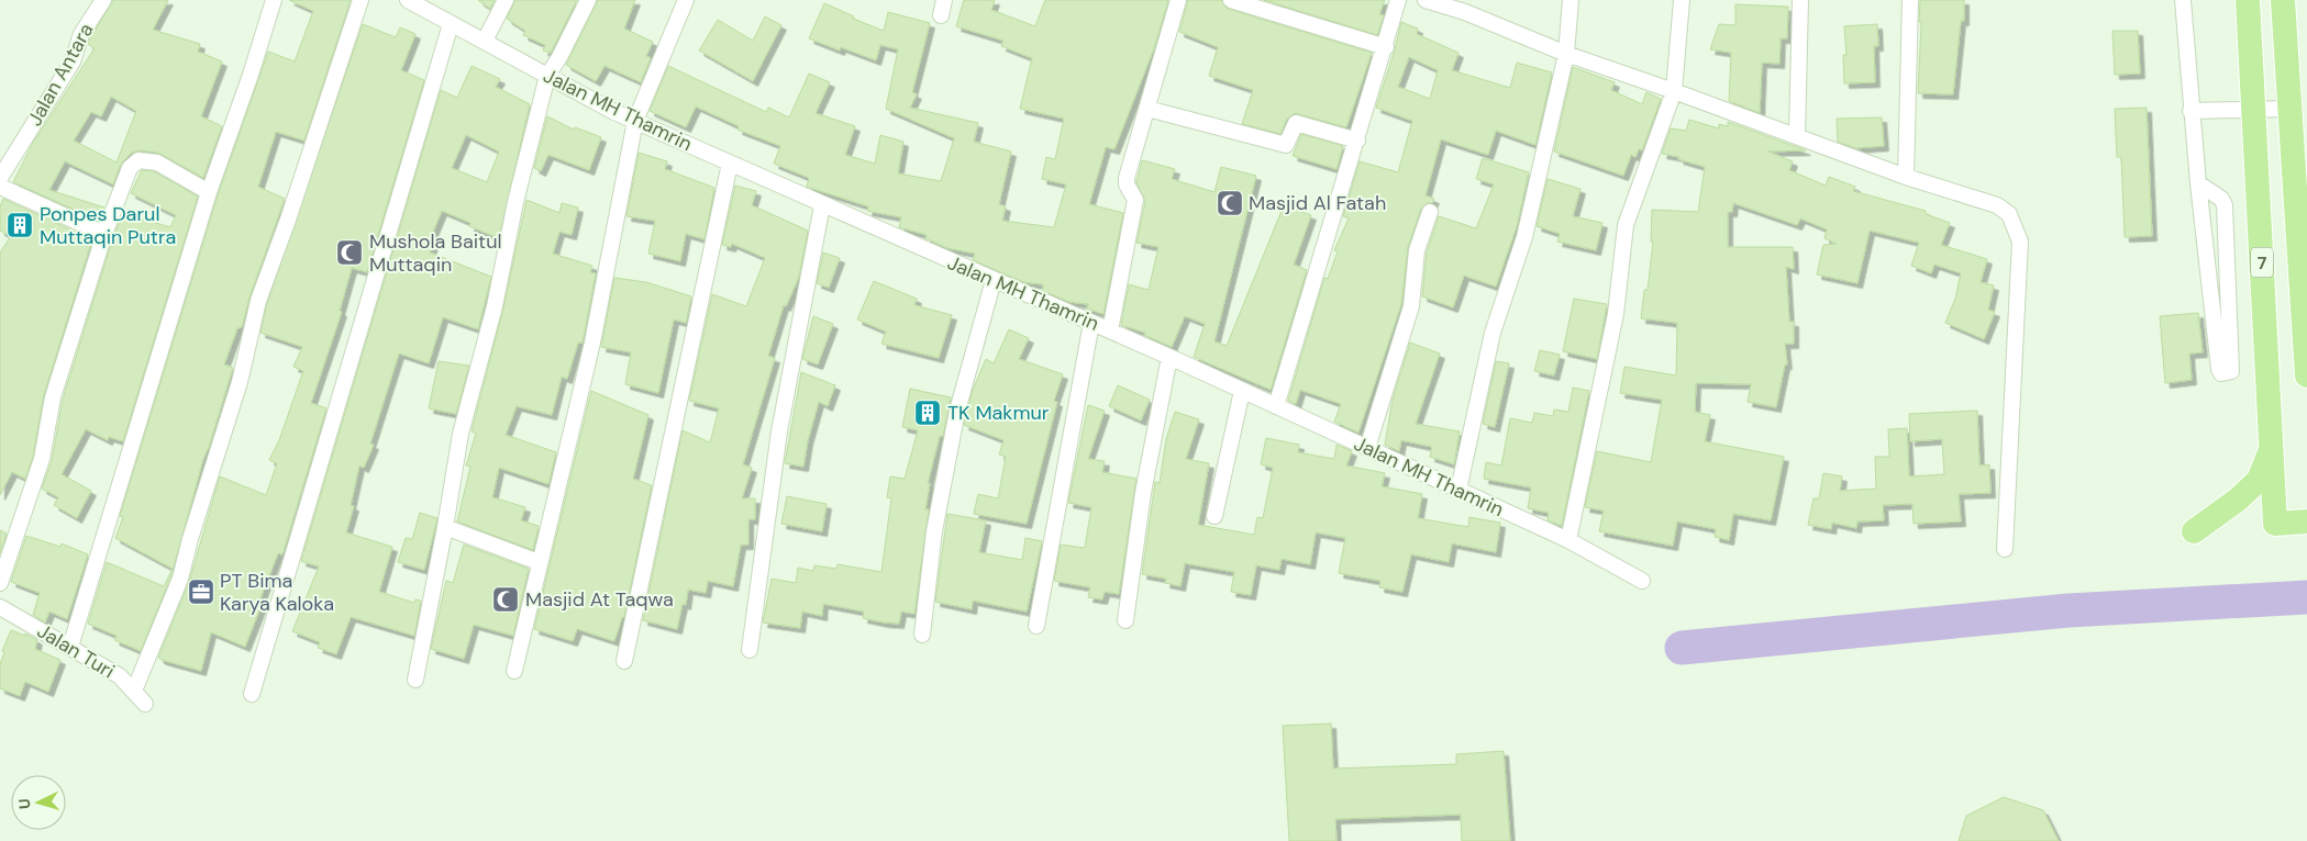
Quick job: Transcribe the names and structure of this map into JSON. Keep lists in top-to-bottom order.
{
  "streets": {
    "highway": ["7"],
    "street": ["Jalan Antara", "Jalan MH Thamrin", "Jalan Turi"]
  },
  "places": {
    "mosque": ["Masjid Al Fatah", "Mushola Baitul Muttaqin", "Masjid At Taqwa"],
    "building": ["Ponpes Darul Muttaqin Putra", "TK Makmur"],
    "office": ["PT Bima Karya Kaloka"]
  },
  "north": "left"
}
